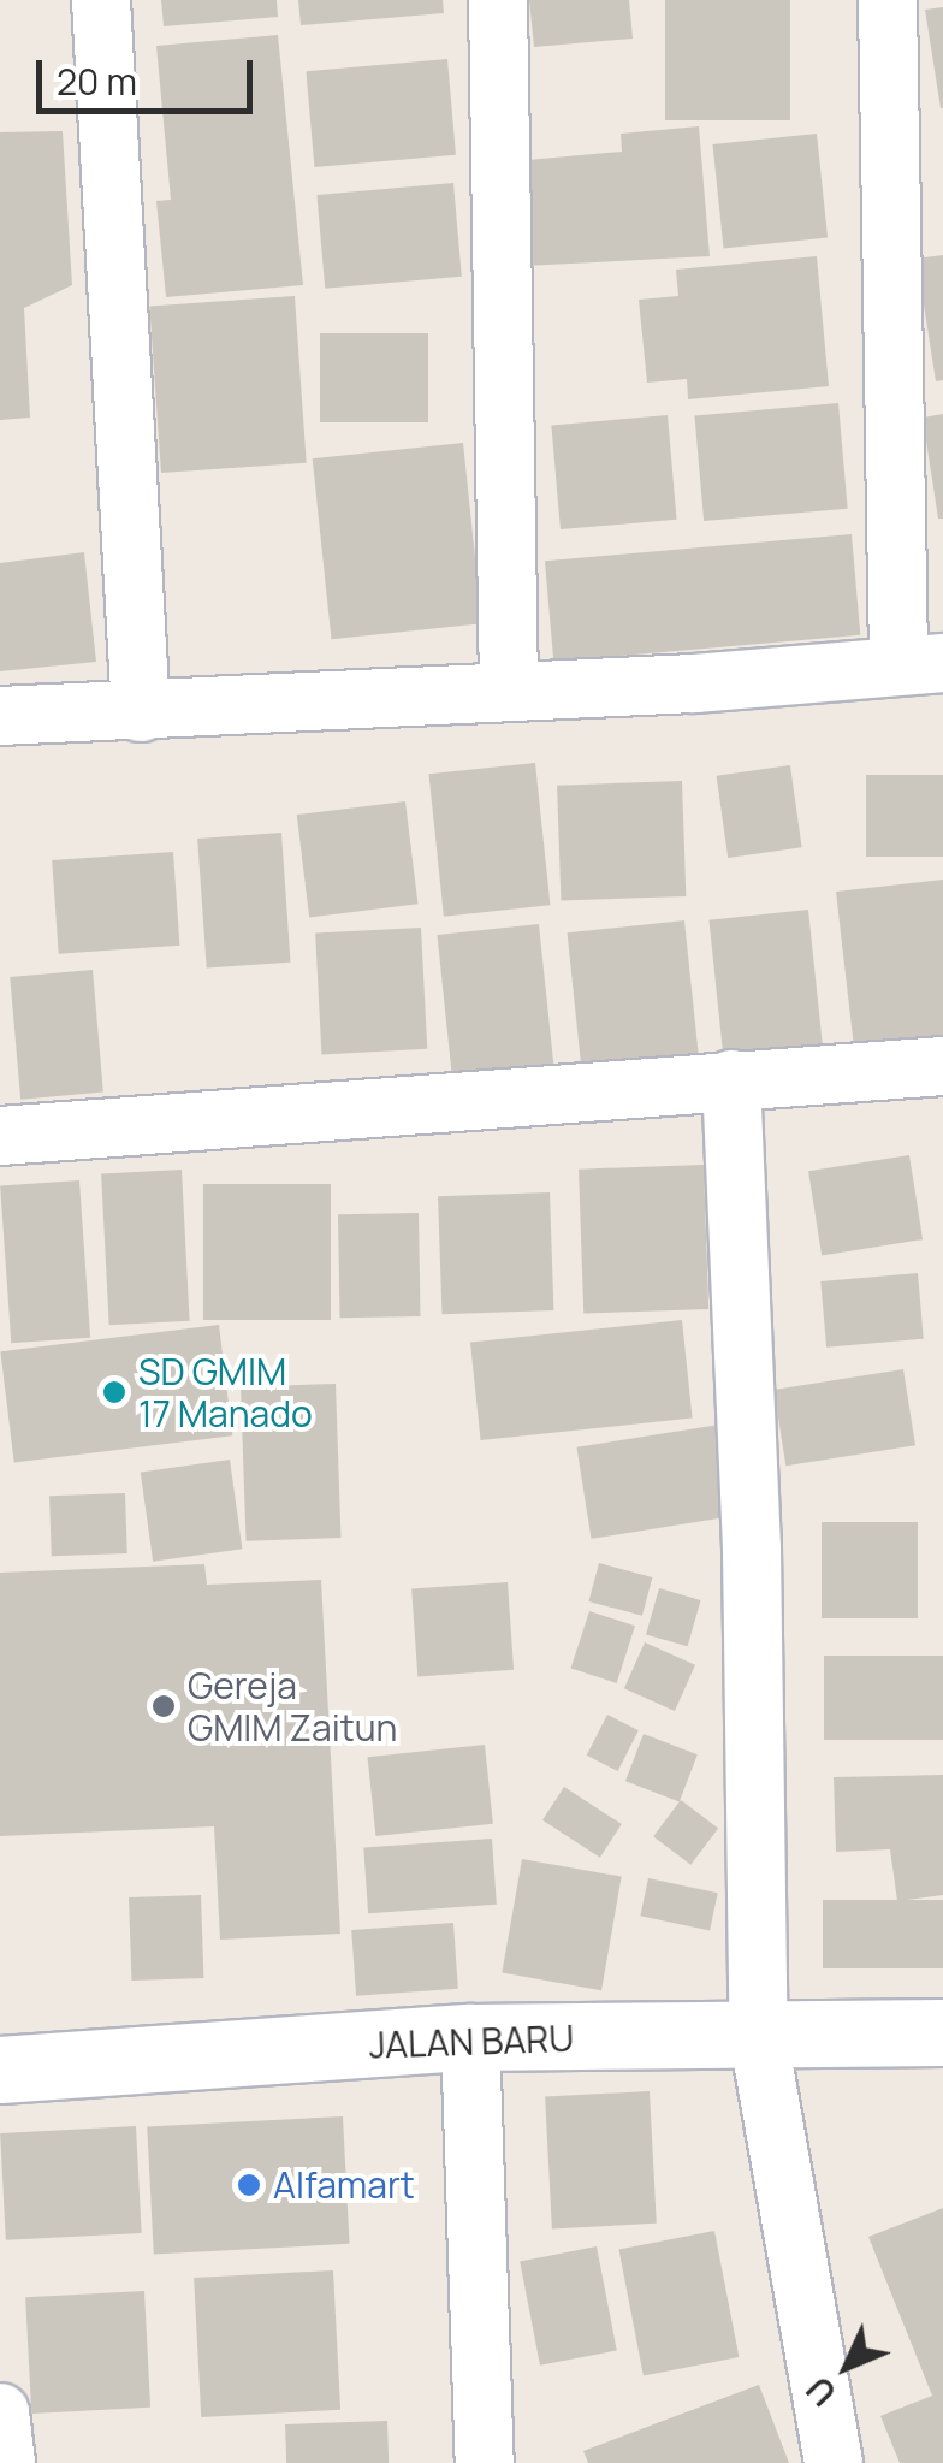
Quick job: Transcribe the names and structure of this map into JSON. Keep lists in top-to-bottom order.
{
  "streets": {
    "street": ["JALAN BARU"]
  },
  "places": ["SD GMIM 17 Manado", "Gereja GMIM Zaitun", "Alfamart"],
  "scale_bar": "20 m",
  "north": "bottom left"
}
